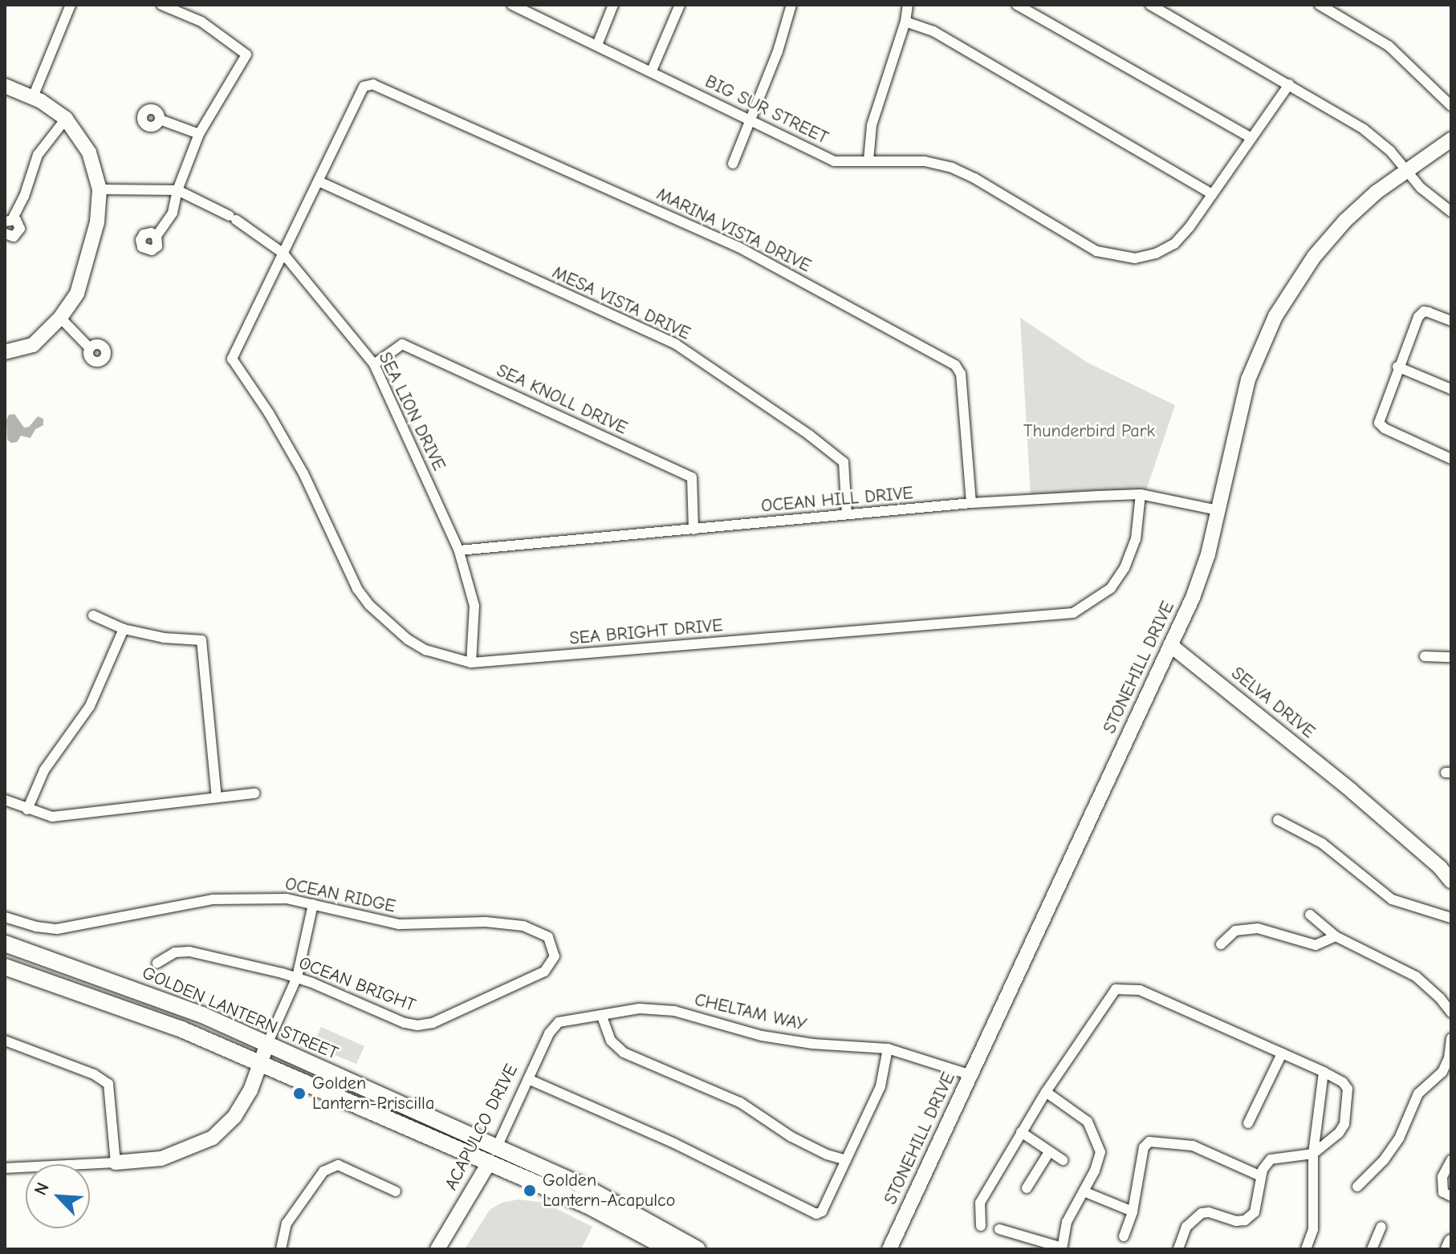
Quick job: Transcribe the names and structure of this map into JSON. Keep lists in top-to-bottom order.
{
  "streets": {
    "main road": [
      "STONEHILL DRIVE",
      "SELVA DRIVE",
      "GOLDEN LANTERN STREET",
      "ACAPULCO DRIVE"
    ],
    "street": [
      "BIG SUR STREET",
      "MARINA VISTA DRIVE",
      "MESA VISTA DRIVE",
      "SEA KNOLL DRIVE",
      "SEA LION DRIVE",
      "OCEAN HILL DRIVE",
      "SEA BRIGHT DRIVE",
      "OCEAN RIDGE",
      "OCEAN BRIGHT",
      "CHELTAM WAY"
    ]
  },
  "crossings": [
    ["MARINA VISTA DRIVE", "MESA VISTA DRIVE"],
    ["MARINA VISTA DRIVE", "OCEAN HILL DRIVE"],
    ["MESA VISTA DRIVE", "OCEAN HILL DRIVE"],
    ["SEA KNOLL DRIVE", "SEA LION DRIVE"],
    ["SEA KNOLL DRIVE", "OCEAN HILL DRIVE"],
    ["SEA LION DRIVE", "OCEAN HILL DRIVE"],
    ["SEA LION DRIVE", "SEA BRIGHT DRIVE"],
    ["OCEAN HILL DRIVE", "SEA BRIGHT DRIVE"],
    ["OCEAN HILL DRIVE", "STONEHILL DRIVE"],
    ["STONEHILL DRIVE", "SELVA DRIVE"],
    ["STONEHILL DRIVE", "CHELTAM WAY"],
    ["OCEAN RIDGE", "OCEAN BRIGHT"],
    ["CHELTAM WAY", "ACAPULCO DRIVE"],
    ["GOLDEN LANTERN STREET", "ACAPULCO DRIVE"]
  ],
  "parks": ["Thunderbird Park"],
  "places": ["Golden Lantern-Priscilla", "Golden Lantern-Acapulco"],
  "north": "top left"
}
